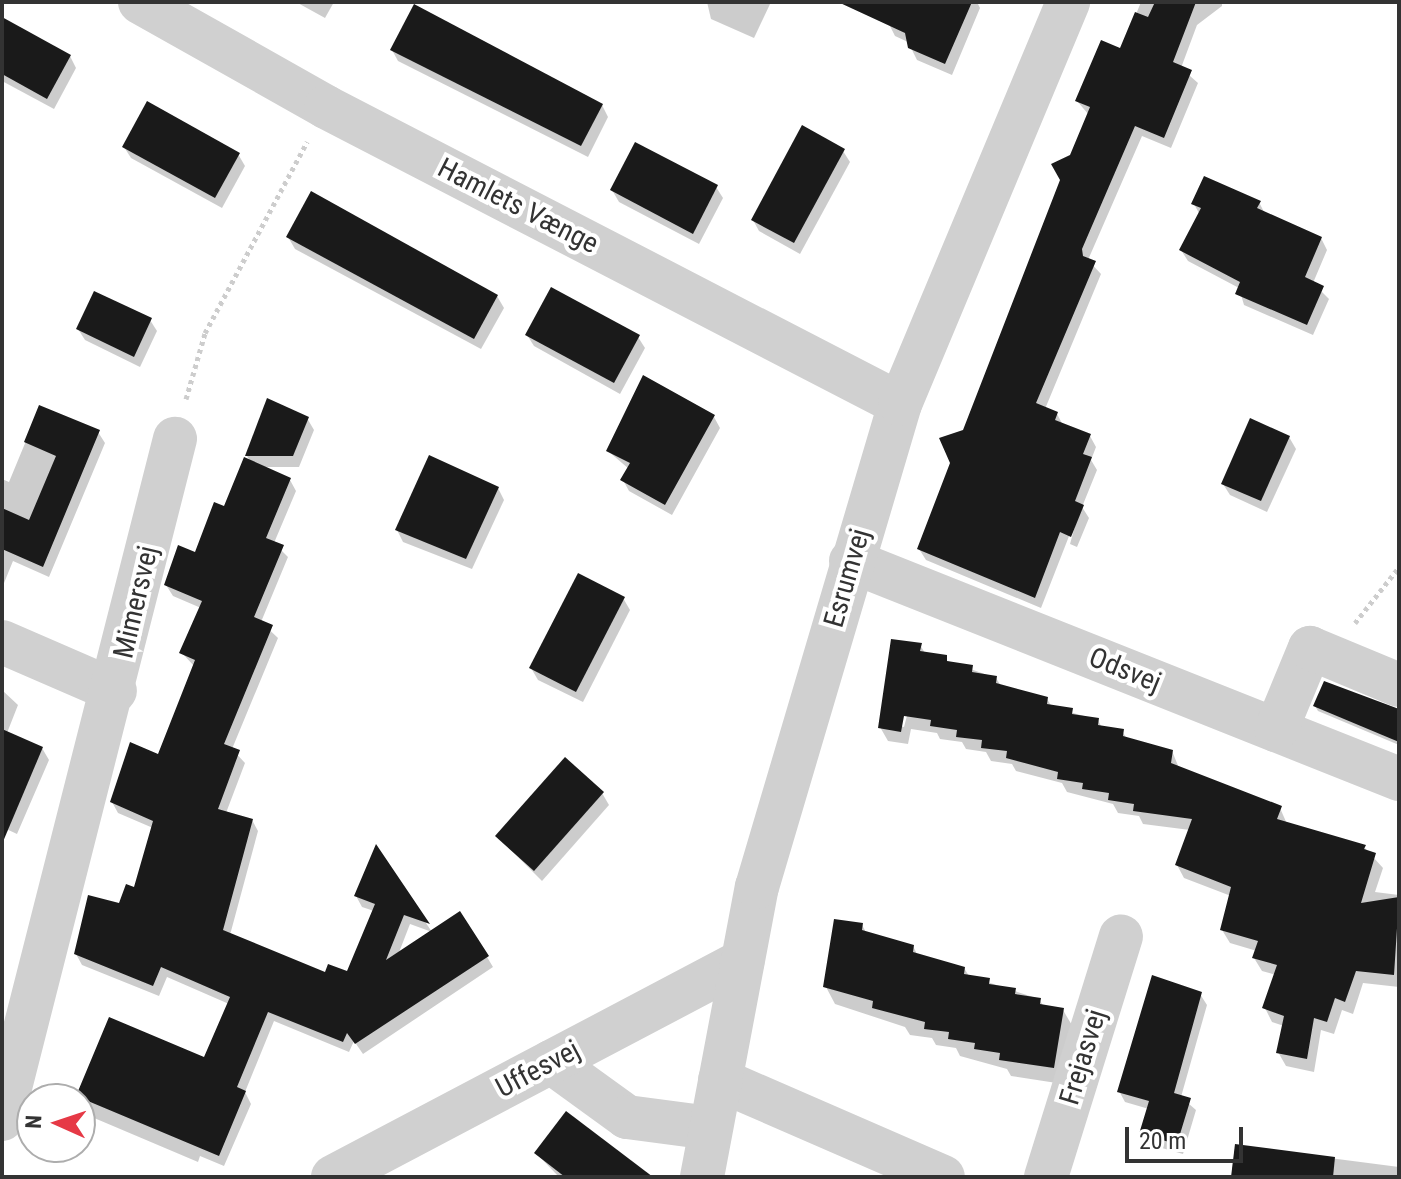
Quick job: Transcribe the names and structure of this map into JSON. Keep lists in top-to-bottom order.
{
  "streets": {
    "street": [
      "Hamlets Vænge",
      "Esrumvej",
      "Mimersvej",
      "Odsvej",
      "Frejasvej",
      "Uffesvej"
    ]
  },
  "crossings": [
    ["Hamlets Vænge", "Esrumvej"],
    ["Esrumvej", "Odsvej"],
    ["Esrumvej", "Uffesvej"]
  ],
  "scale_bar": "20 m",
  "north": "left"
}
